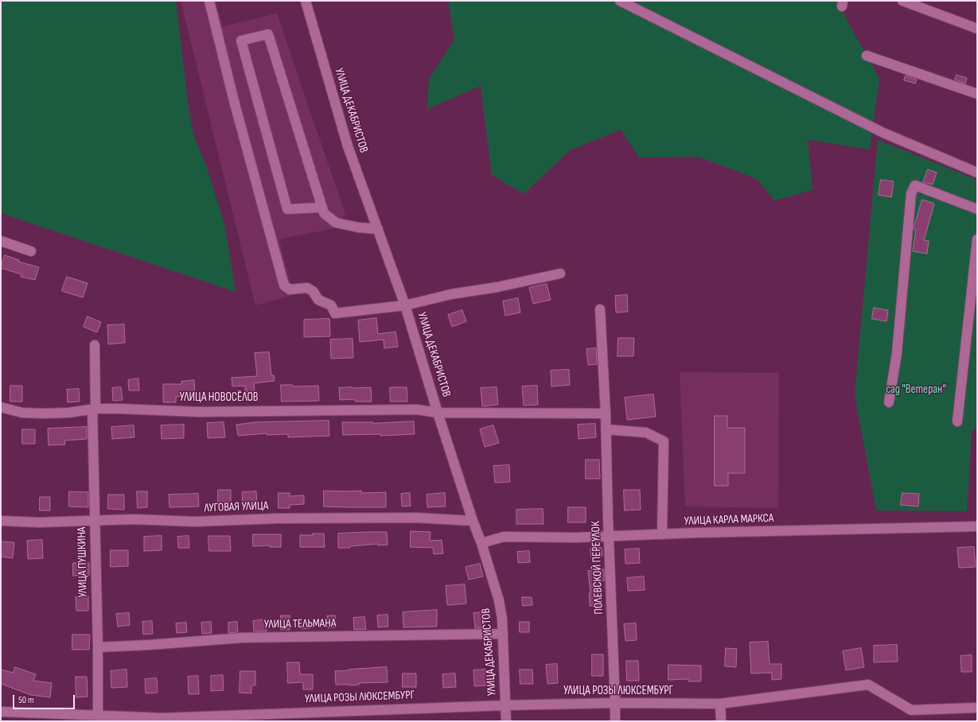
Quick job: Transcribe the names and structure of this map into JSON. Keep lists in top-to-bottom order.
{
  "streets": {
    "street": [
      "УЛИЦА ДЕКАБРИСТОВ",
      "УЛИЦА НОВОСЁЛОВ",
      "ЛУГОВАЯ УЛИЦА",
      "УЛИЦА КАРЛА МАРКСА",
      "УЛИЦА ПУШКИНА",
      "ПОЛЕВСКОЙ ПЕРЕУЛОК",
      "УЛИЦА ТЕЛЬМАНА",
      "УЛИЦА РОЗЫ ЛЮКСЕМБУРГ"
    ]
  },
  "crossings": [
    ["УЛИЦА ДЕКАБРИСТОВ", "УЛИЦА НОВОСЁЛОВ"],
    ["УЛИЦА ДЕКАБРИСТОВ", "ЛУГОВАЯ УЛИЦА"],
    ["УЛИЦА ДЕКАБРИСТОВ", "УЛИЦА КАРЛА МАРКСА"],
    ["УЛИЦА ДЕКАБРИСТОВ", "УЛИЦА ТЕЛЬМАНА"],
    ["УЛИЦА ДЕКАБРИСТОВ", "УЛИЦА РОЗЫ ЛЮКСЕМБУРГ"],
    ["УЛИЦА НОВОСЁЛОВ", "УЛИЦА ПУШКИНА"],
    ["УЛИЦА НОВОСЁЛОВ", "ПОЛЕВСКОЙ ПЕРЕУЛОК"],
    ["ЛУГОВАЯ УЛИЦА", "УЛИЦА ПУШКИНА"],
    ["УЛИЦА КАРЛА МАРКСА", "ПОЛЕВСКОЙ ПЕРЕУЛОК"],
    ["УЛИЦА ПУШКИНА", "УЛИЦА ТЕЛЬМАНА"],
    ["УЛИЦА ПУШКИНА", "УЛИЦА РОЗЫ ЛЮКСЕМБУРГ"],
    ["ПОЛЕВСКОЙ ПЕРЕУЛОК", "УЛИЦА РОЗЫ ЛЮКСЕМБУРГ"]
  ],
  "parks": ["сад \"Ветеран\""],
  "scale_bar": "50 m"
}
